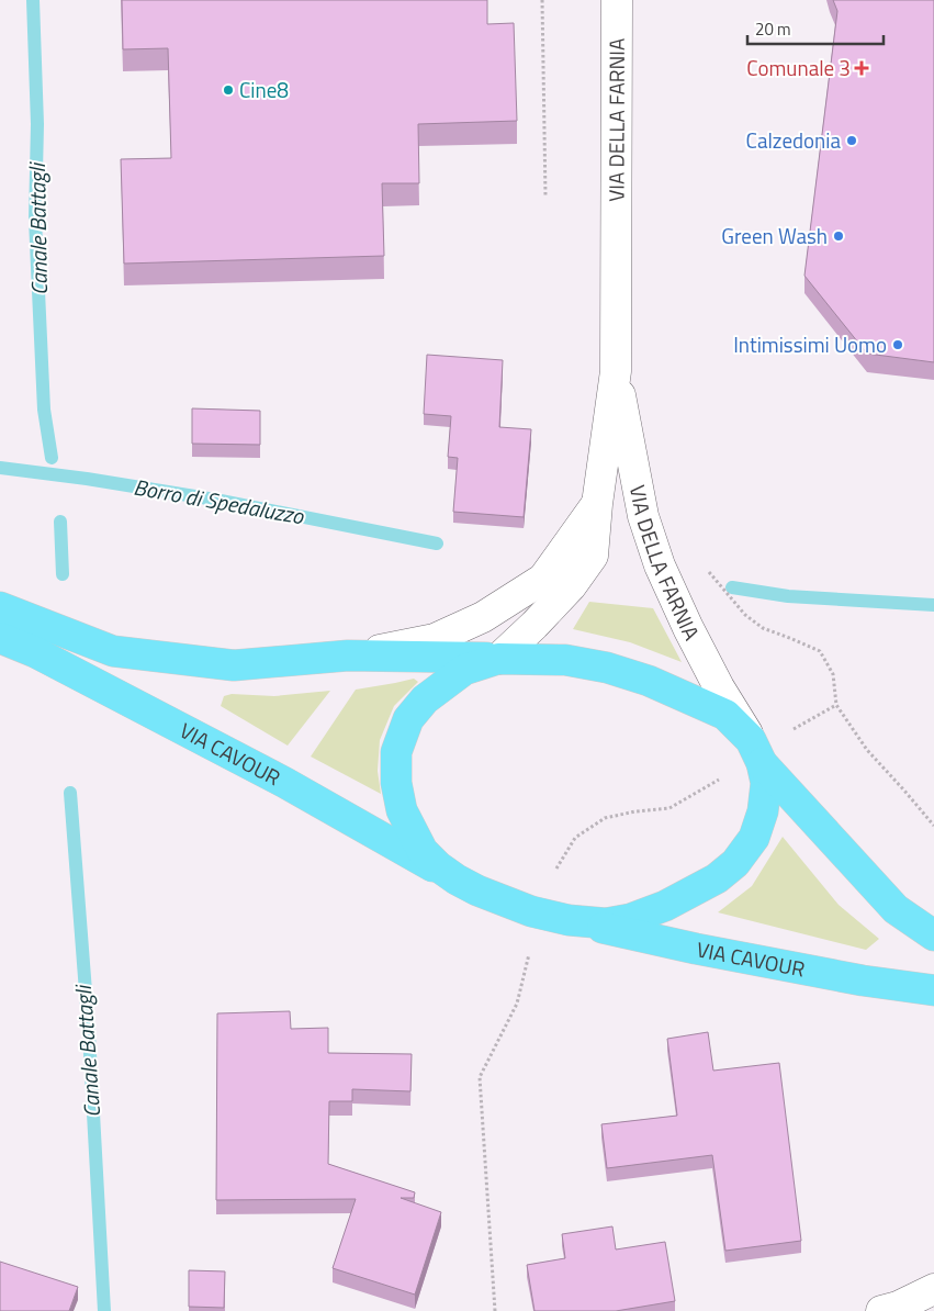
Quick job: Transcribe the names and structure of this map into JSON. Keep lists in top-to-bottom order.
{
  "streets": {
    "main road": ["VIA CAVOUR"],
    "street": ["VIA DELLA FARNIA"]
  },
  "crossings": [
    ["VIA DELLA FARNIA", "VIA CAVOUR"]
  ],
  "water": ["Canale Battagli", "Borro di Spedaluzzo"],
  "places": {
    "health": ["Comunale 3"],
    "other": [
      "Cine8",
      "Calzedonia",
      "Green Wash",
      "Intimissimi Uomo"
    ]
  },
  "scale_bar": "20 m"
}
